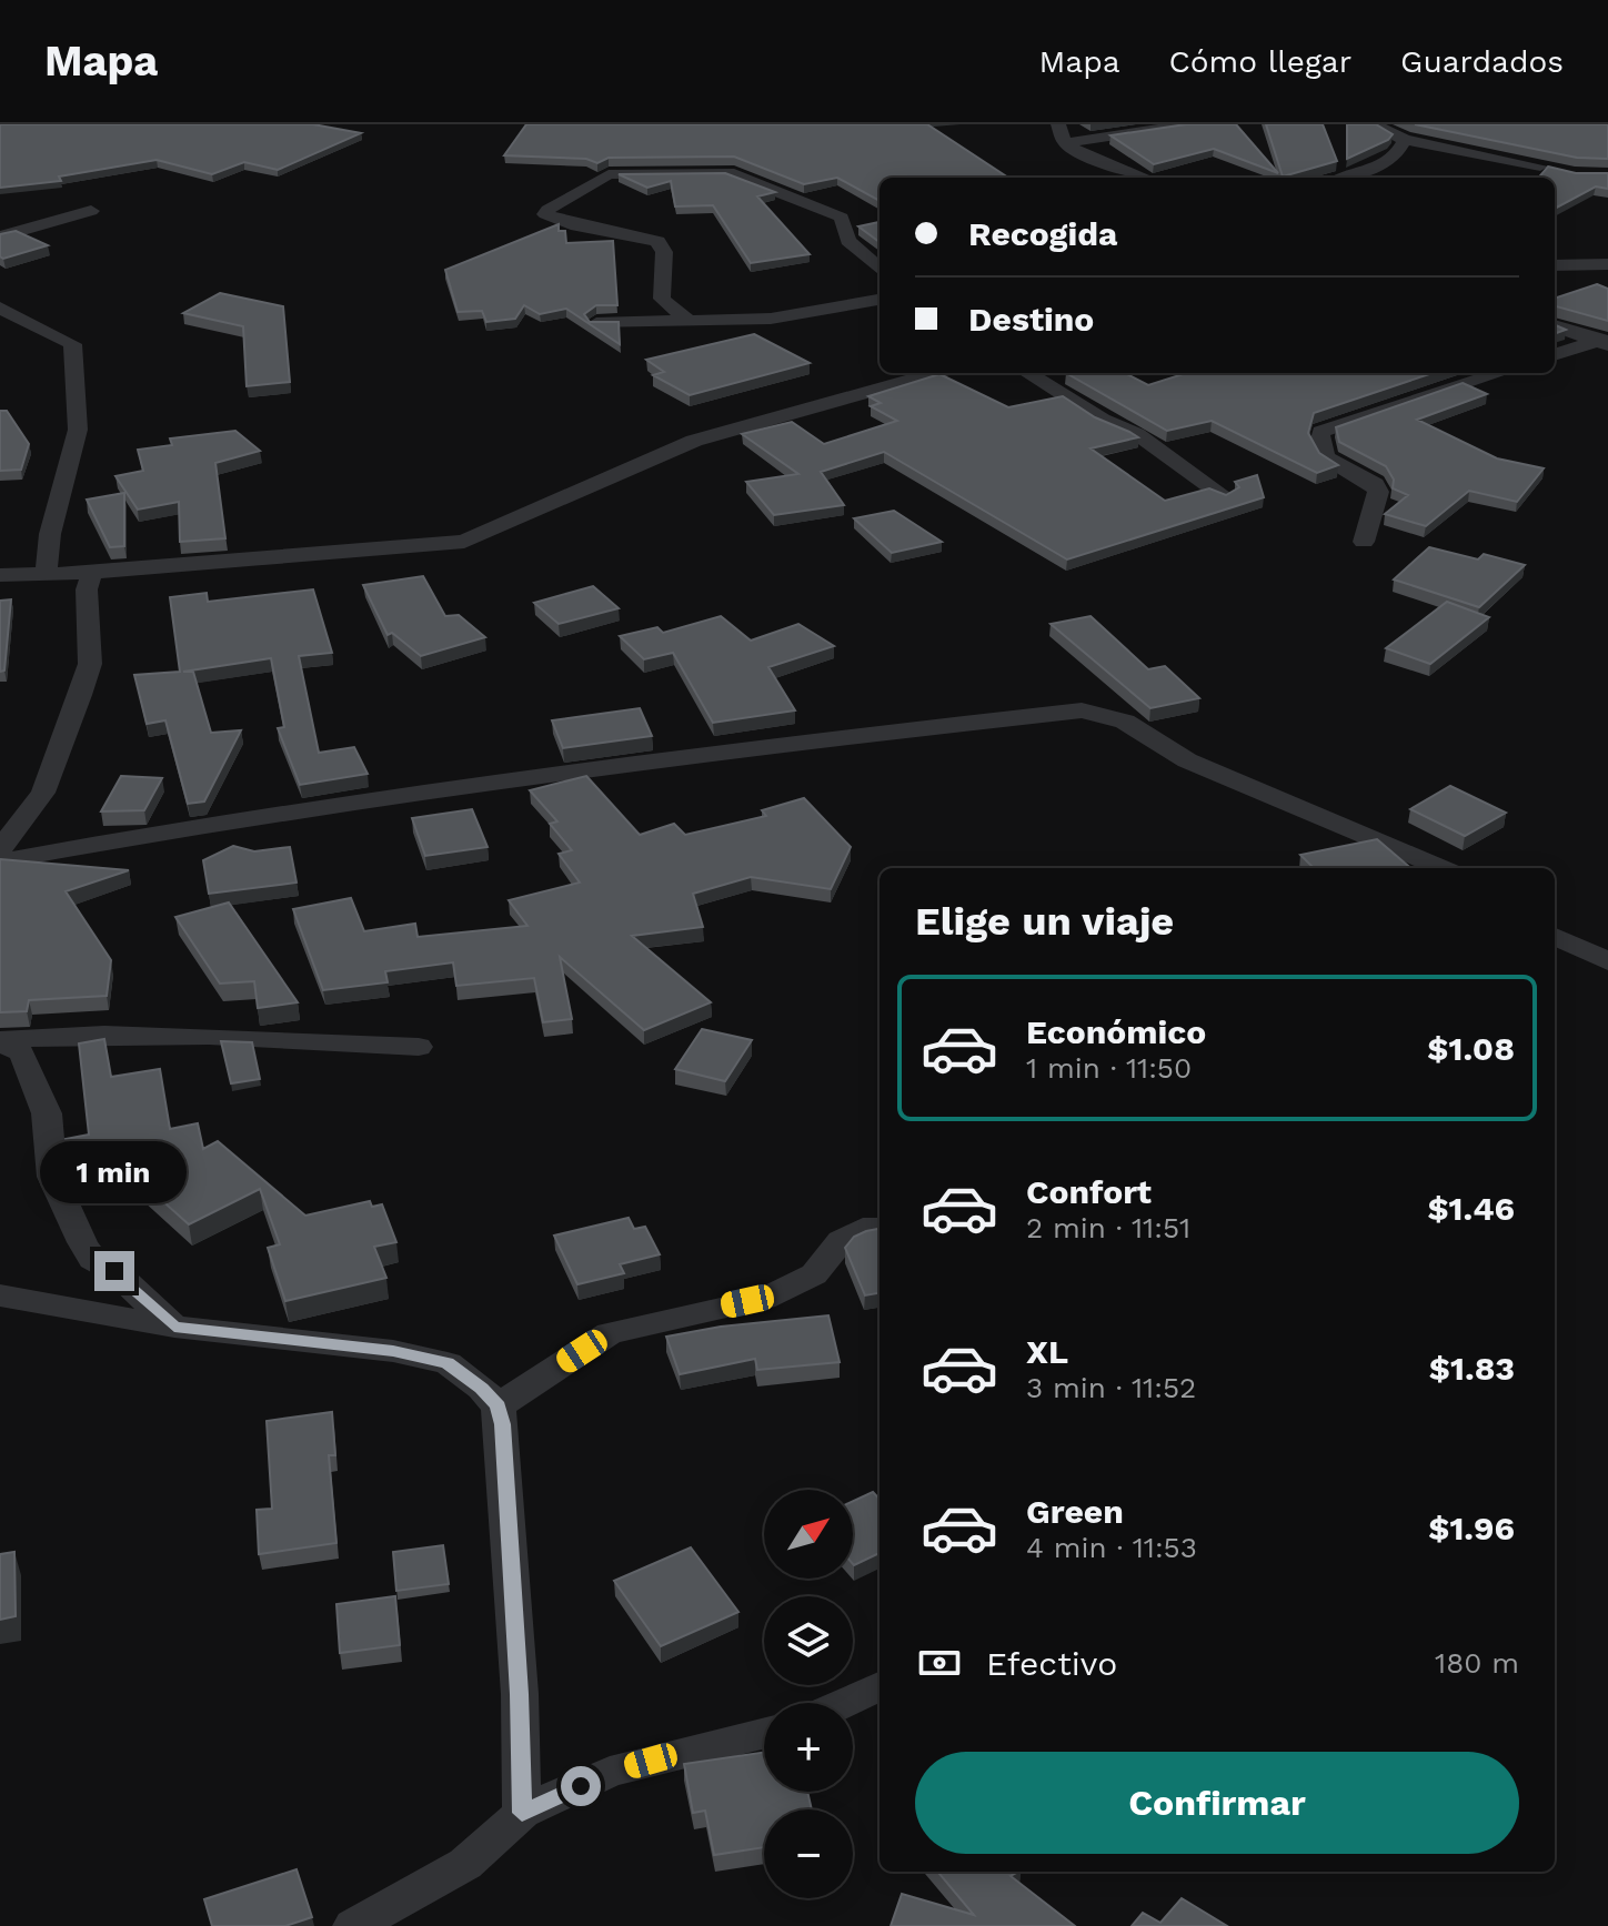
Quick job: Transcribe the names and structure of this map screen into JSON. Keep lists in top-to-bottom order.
{
  "north": "top right",
  "page": {
    "header": "Mapa",
    "nav": ["Mapa", "Cómo llegar", "Guardados"],
    "banner": ["Recogida", "Destino"],
    "heading": "Elige un viaje",
    "list": [
      {
        "name": "Económico",
        "note": "1 min · 11:50",
        "value": "$1.08"
      },
      {
        "name": "Confort",
        "note": "2 min · 11:51",
        "value": "$1.46"
      },
      {
        "name": "XL",
        "note": "3 min · 11:52",
        "value": "$1.83"
      },
      {
        "name": "Green",
        "note": "4 min · 11:53",
        "value": "$1.96"
      }
    ],
    "bubble": "1 min",
    "map_buttons": ["+", "−"],
    "pay": ["Efectivo", "180 m"],
    "buttons": "Confirmar"
  }
}
